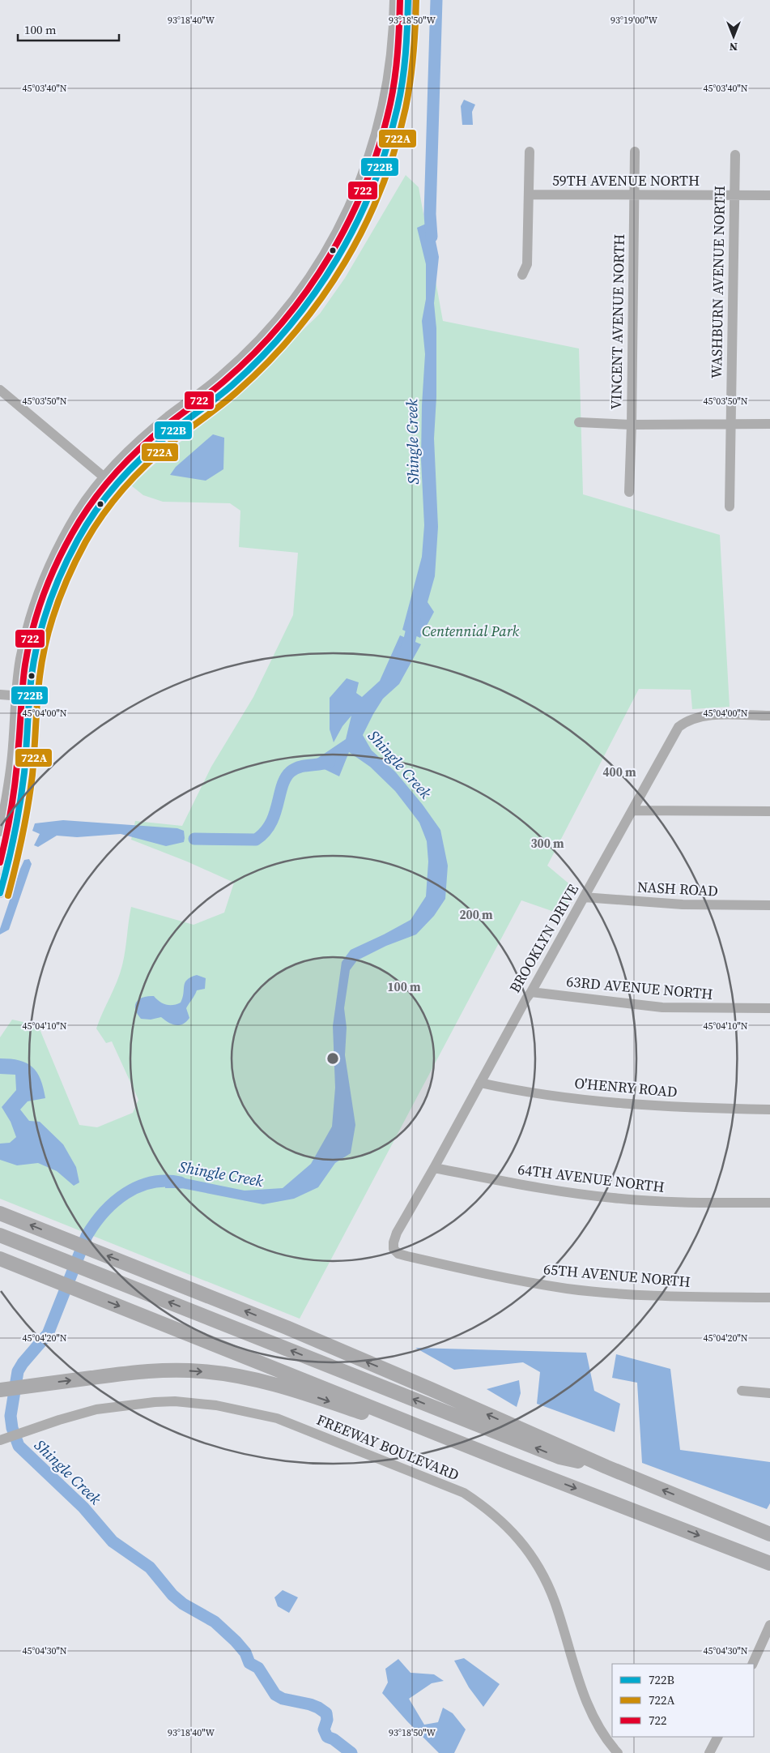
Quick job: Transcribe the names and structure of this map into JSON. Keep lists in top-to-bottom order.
{
  "streets": {
    "street": [
      "59TH AVENUE NORTH",
      "WASHBURN AVENUE NORTH",
      "VINCENT AVENUE NORTH",
      "NASH ROAD",
      "BROOKLYN DRIVE",
      "63RD AVENUE NORTH",
      "O'HENRY ROAD",
      "64TH AVENUE NORTH",
      "65TH AVENUE NORTH",
      "FREEWAY BOULEVARD"
    ]
  },
  "crossings": [
    ["59TH AVENUE NORTH", "WASHBURN AVENUE NORTH"],
    ["59TH AVENUE NORTH", "VINCENT AVENUE NORTH"],
    ["NASH ROAD", "BROOKLYN DRIVE"],
    ["BROOKLYN DRIVE", "63RD AVENUE NORTH"],
    ["BROOKLYN DRIVE", "O'HENRY ROAD"],
    ["BROOKLYN DRIVE", "64TH AVENUE NORTH"],
    ["BROOKLYN DRIVE", "65TH AVENUE NORTH"]
  ],
  "water": ["Shingle Creek"],
  "parks": ["Centennial Park"],
  "lines": ["transit line 722B", "transit line 722A", "transit line 722"],
  "legend": ["722B", "722A", "722"],
  "scale_bar": "100 m",
  "north": "bottom",
  "coordinates": [
    "93°18'40\"W",
    "93°18'50\"W",
    "93°19'00\"W",
    "45°03'40\"N",
    "45°03'50\"N",
    "45°04'00\"N",
    "45°04'10\"N",
    "45°04'20\"N",
    "45°04'30\"N"
  ],
  "rings": [
    "400 m",
    "300 m",
    "200 m",
    "100 m"
  ]
}
